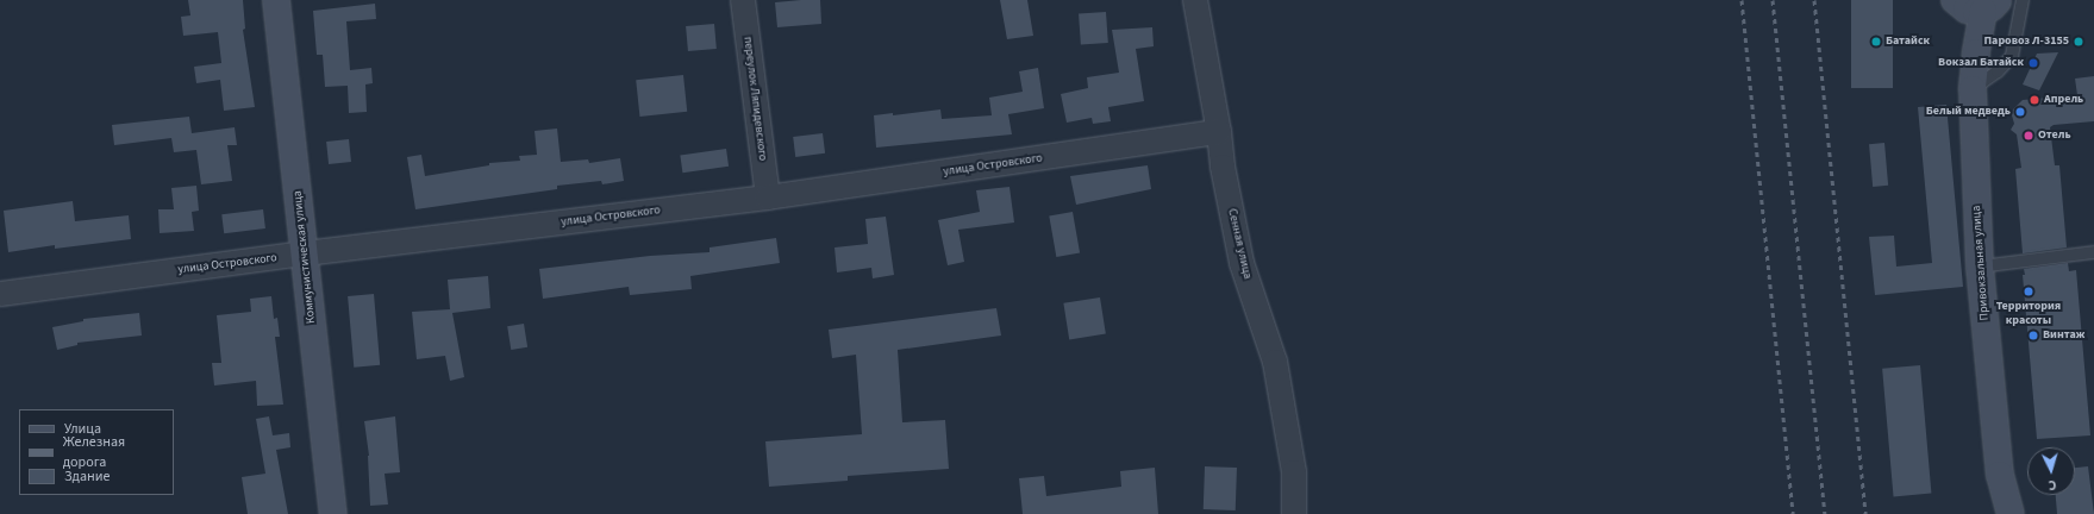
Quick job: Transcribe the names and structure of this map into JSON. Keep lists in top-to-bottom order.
{
  "streets": {
    "street": [
      "переулок Ляпидевского",
      "улица Островского",
      "Сенная улица",
      "Коммунистическая улица",
      "Привокзальная улица"
    ]
  },
  "crossings": [
    ["переулок Ляпидевского", "улица Островского"],
    ["улица Островского", "Сенная улица"],
    ["улица Островского", "Коммунистическая улица"]
  ],
  "places": [
    "Батайск",
    "Паровоз Л-3155",
    "Вокзал Батайск",
    "Апрель",
    "Белый медведь",
    "Отель",
    "Территория красоты",
    "Винтаж"
  ],
  "legend": ["Улица", "Железная дорога", "Здание"],
  "north": "bottom"
}
